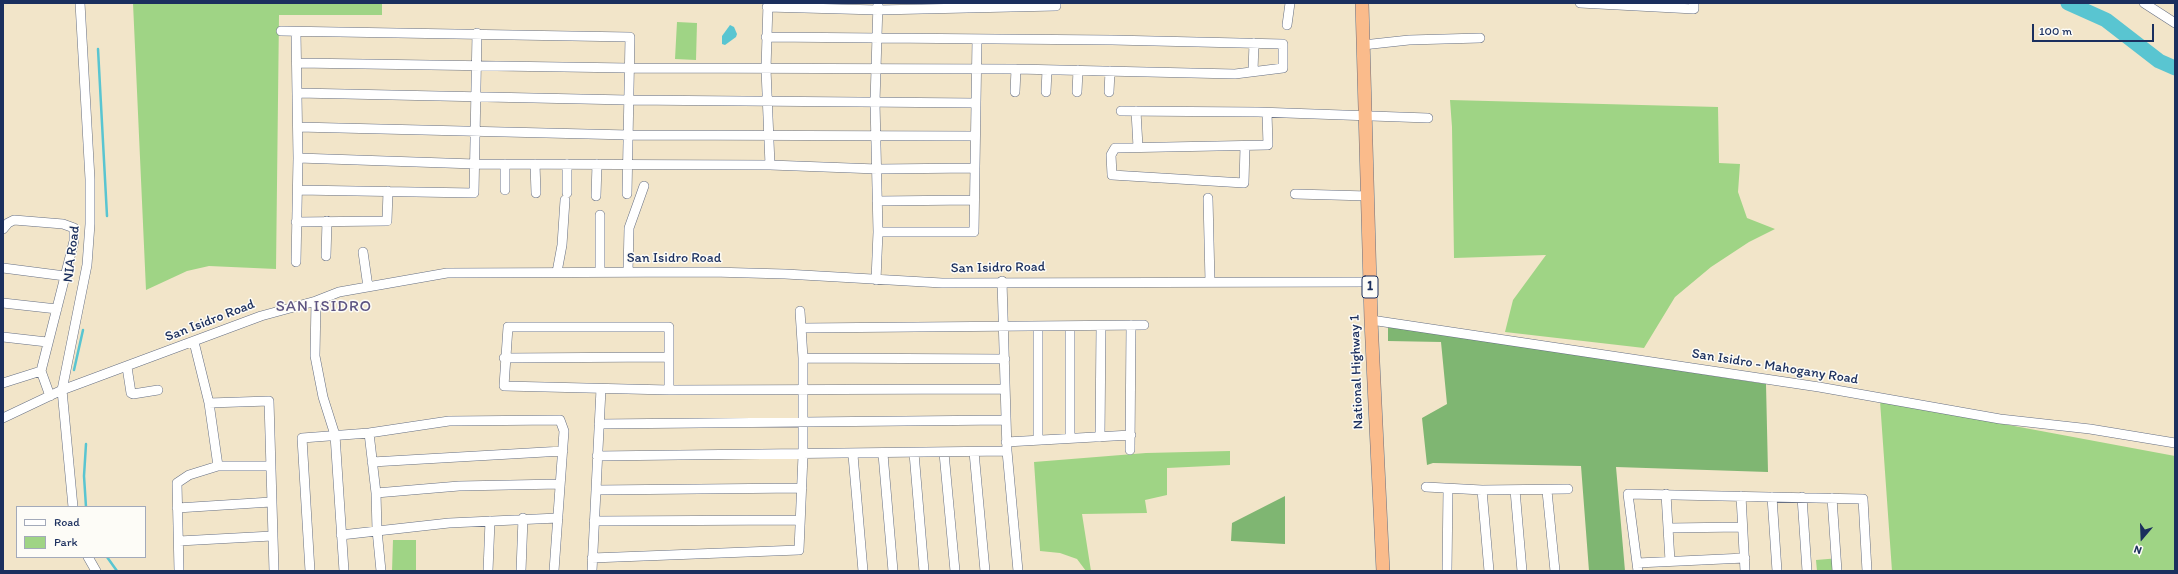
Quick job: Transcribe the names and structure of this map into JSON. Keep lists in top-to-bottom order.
{
  "streets": {
    "highway": ["1", "National Highway 1"],
    "street": ["NIA Road", "San Isidro Road", "San Isidro - Mahogany Road"]
  },
  "crossings": [
    ["NIA Road", "San Isidro Road"],
    ["San Isidro Road", "National Highway 1"],
    ["San Isidro - Mahogany Road", "National Highway 1"]
  ],
  "districts": ["SAN ISIDRO"],
  "legend": ["Road", "Park"],
  "scale_bar": "100 m",
  "north": "bottom"
}
